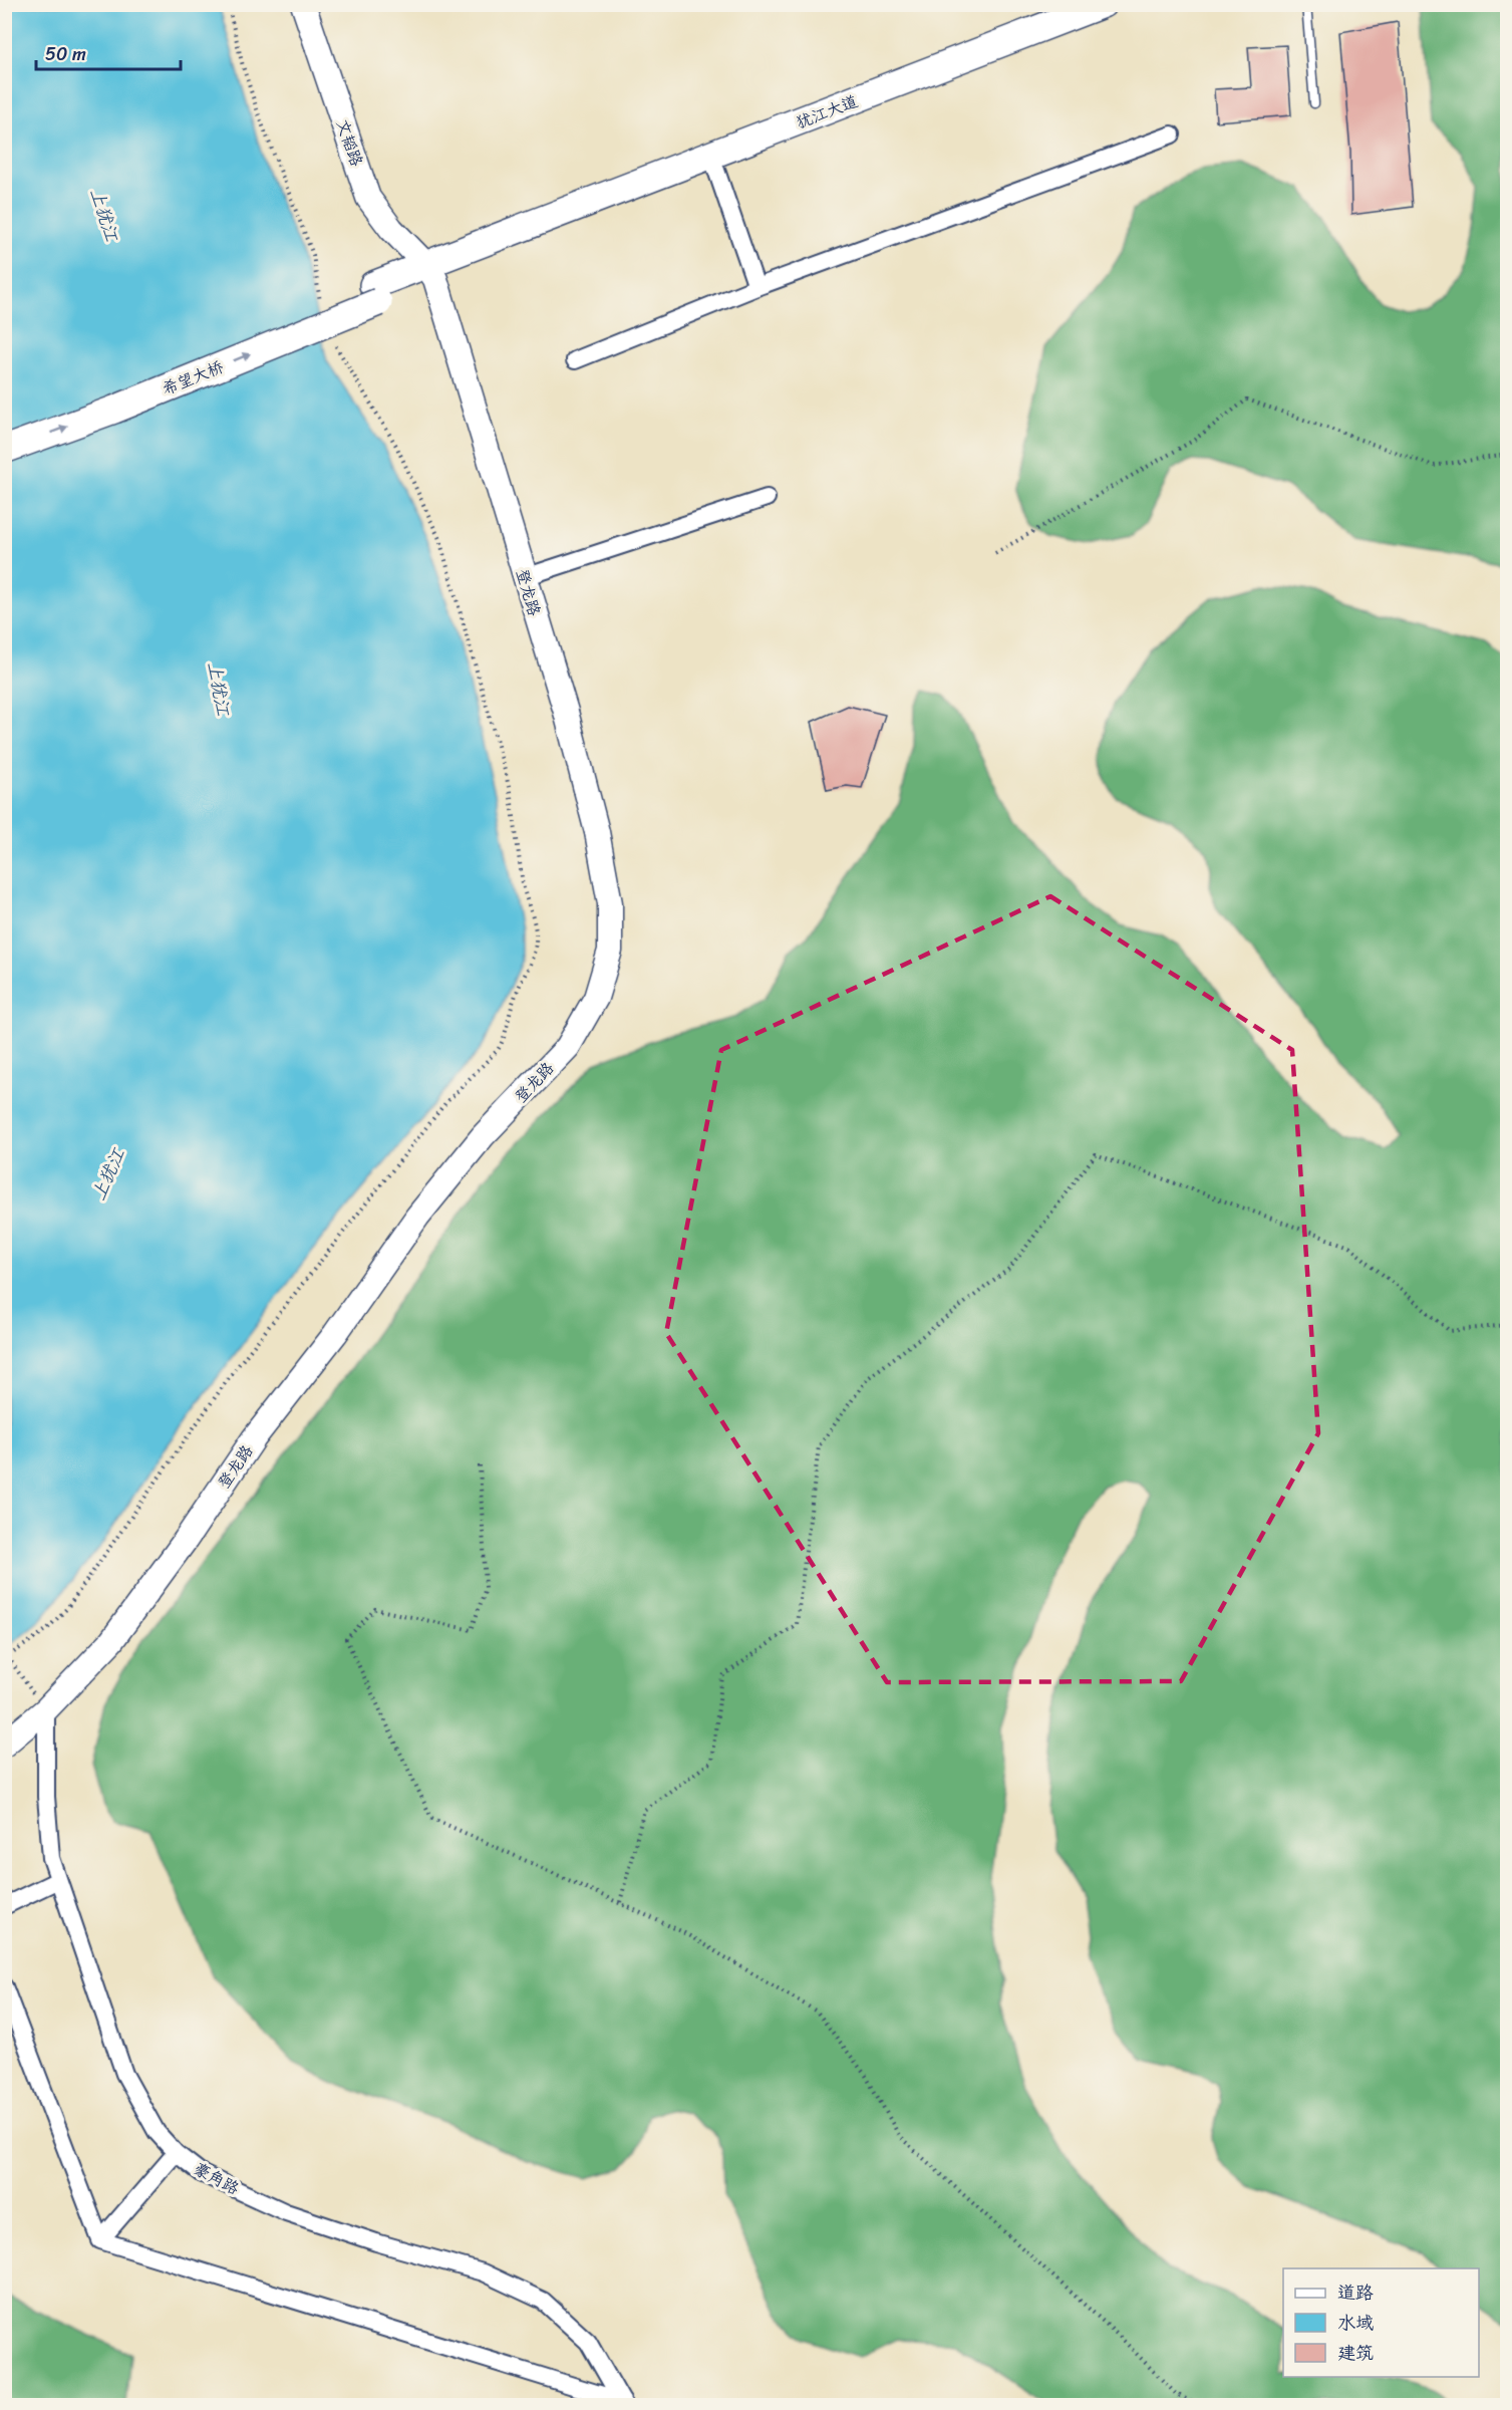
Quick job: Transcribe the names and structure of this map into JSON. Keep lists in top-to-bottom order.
{
  "streets": {
    "main road": ["犹江大道", "希望大桥"],
    "street": ["文韬路", "登龙路", "豪角路"]
  },
  "crossings": [
    ["犹江大道", "文韬路"],
    ["犹江大道", "希望大桥"],
    ["犹江大道", "登龙路"],
    ["文韬路", "登龙路"],
    ["登龙路", "豪角路"]
  ],
  "water": ["上犹江"],
  "legend": ["道路", "水域", "建筑"],
  "scale_bar": "50 m"
}
